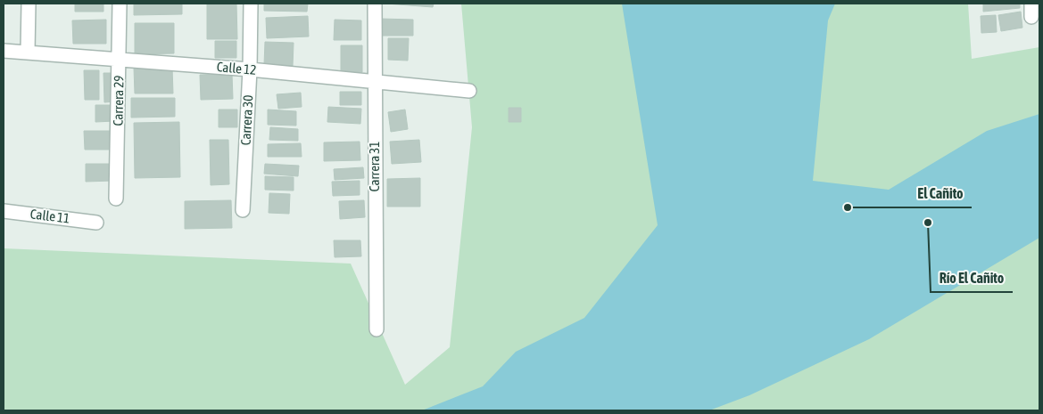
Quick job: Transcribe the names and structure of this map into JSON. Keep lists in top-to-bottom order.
{
  "streets": {
    "street": [
      "Calle 12",
      "Carrera 29",
      "Carrera 30",
      "Carrera 31",
      "Calle 11"
    ]
  },
  "crossings": [
    ["Calle 12", "Carrera 29"],
    ["Calle 12", "Carrera 30"],
    ["Calle 12", "Carrera 31"]
  ],
  "places": ["El Cañito", "Río El Cañito"]
}
